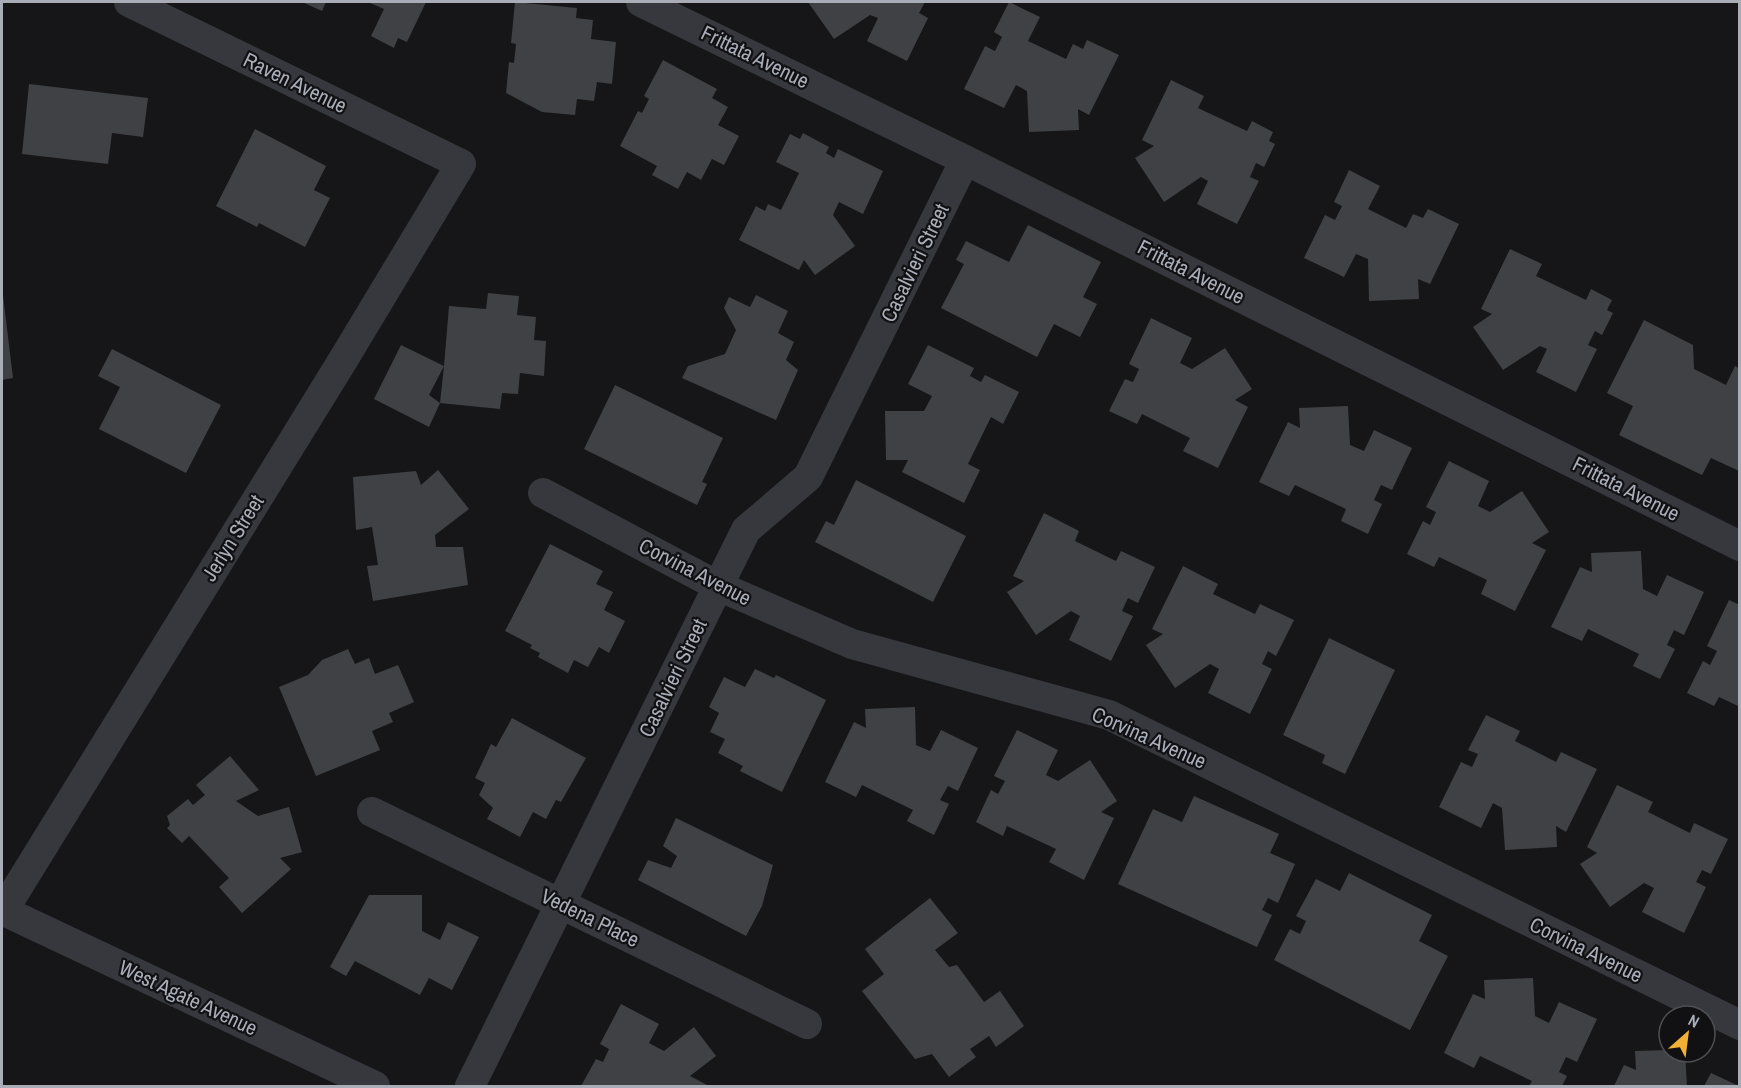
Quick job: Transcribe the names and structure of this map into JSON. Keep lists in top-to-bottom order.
{
  "streets": {
    "street": [
      "Frittata Avenue",
      "Raven Avenue",
      "Casalvieri Street",
      "Jerlyn Street",
      "Corvina Avenue",
      "Vedena Place",
      "West Agate Avenue"
    ]
  },
  "crossings": [
    ["Frittata Avenue", "Casalvieri Street"],
    ["Raven Avenue", "Jerlyn Street"],
    ["Casalvieri Street", "Corvina Avenue"],
    ["Casalvieri Street", "Vedena Place"],
    ["Jerlyn Street", "West Agate Avenue"]
  ],
  "north": "top right"
}
